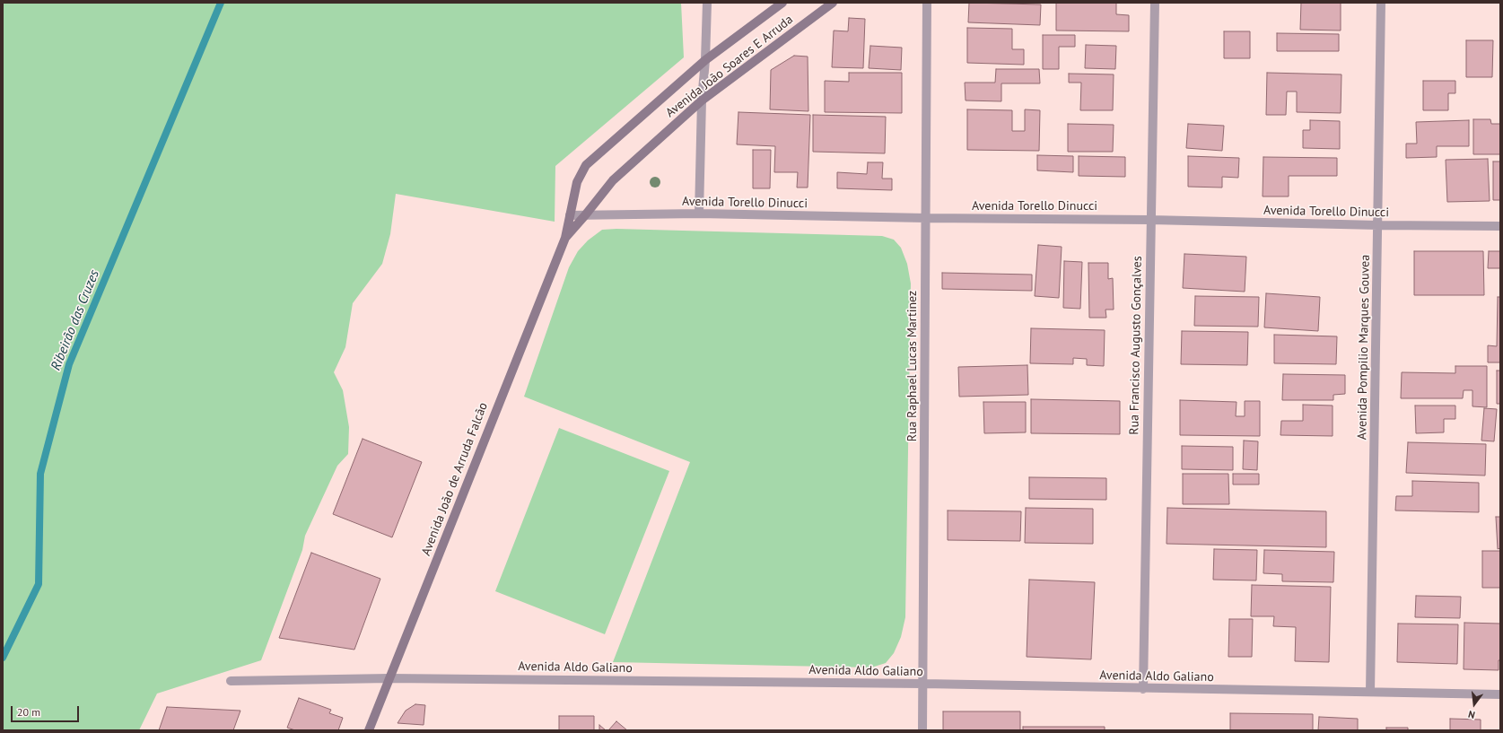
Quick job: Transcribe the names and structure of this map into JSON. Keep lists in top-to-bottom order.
{
  "streets": {
    "street": [
      "Avenida João Soares E Arruda",
      "Avenida Torello Dinucci",
      "Rua Francisco Augusto Gonçalves",
      "Avenida Pompilio Marques Gouvea",
      "Rua Raphael Lucas Martinez",
      "Avenida João de Arruda Falcão",
      "Avenida Aldo Galiano"
    ]
  },
  "crossings": [
    ["Avenida João Soares E Arruda", "Avenida Torello Dinucci"],
    ["Avenida João Soares E Arruda", "Avenida João de Arruda Falcão"],
    ["Avenida Torello Dinucci", "Rua Francisco Augusto Gonçalves"],
    ["Avenida Torello Dinucci", "Avenida Pompilio Marques Gouvea"],
    ["Avenida Torello Dinucci", "Rua Raphael Lucas Martinez"],
    ["Rua Francisco Augusto Gonçalves", "Avenida Aldo Galiano"],
    ["Avenida Pompilio Marques Gouvea", "Avenida Aldo Galiano"],
    ["Rua Raphael Lucas Martinez", "Avenida Aldo Galiano"],
    ["Avenida João de Arruda Falcão", "Avenida Aldo Galiano"]
  ],
  "water": ["Ribeirão das Cruzes"],
  "scale_bar": "20 m",
  "north": "bottom"
}
